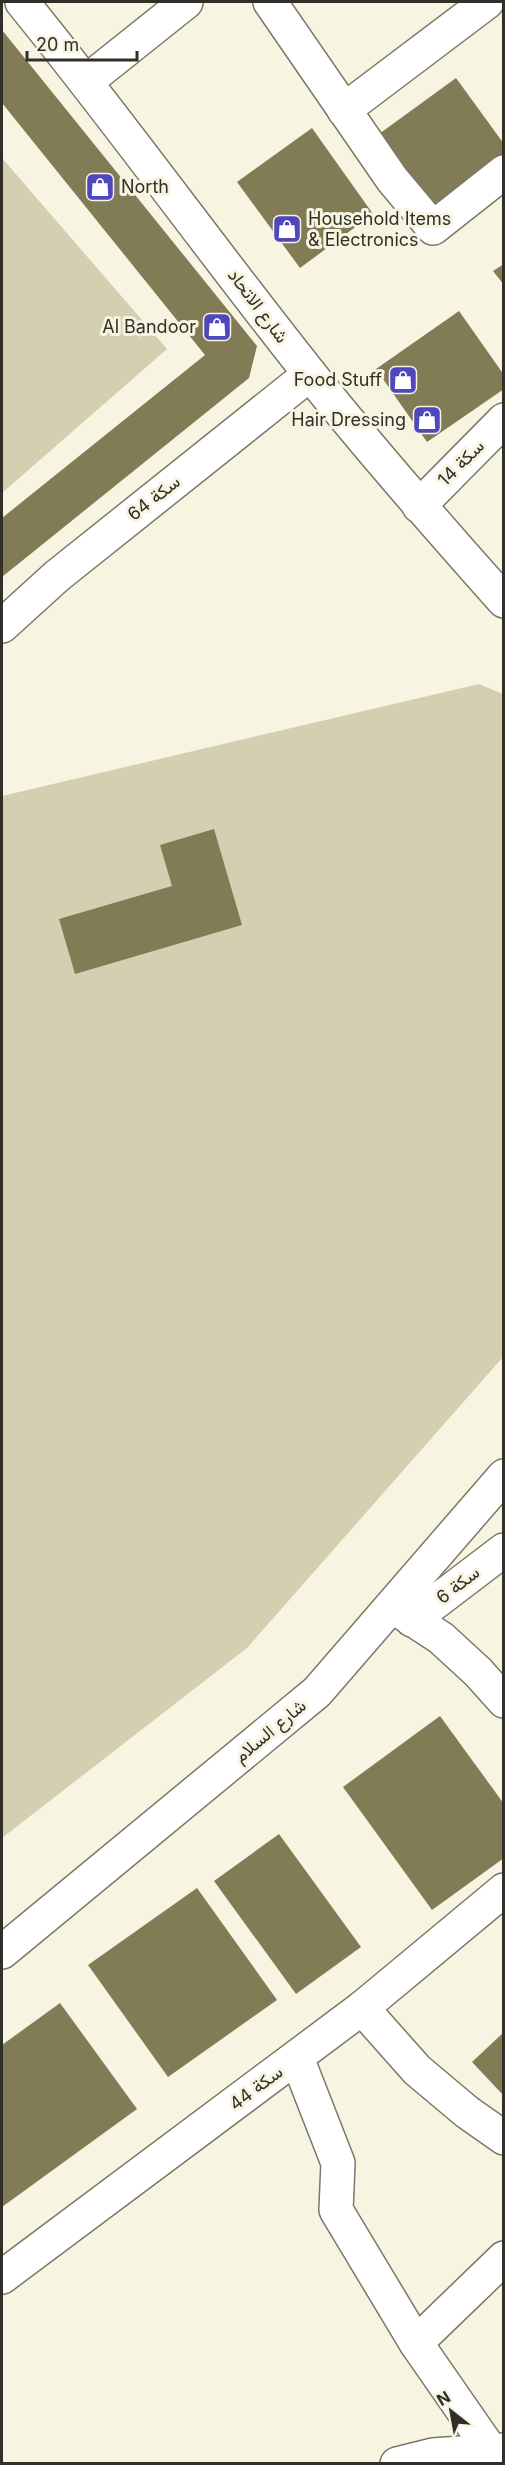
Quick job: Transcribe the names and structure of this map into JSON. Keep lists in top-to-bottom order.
{
  "streets": {
    "street": [
      "شارع الاتحاد",
      "سكة 14",
      "سكة 64",
      "سكة 6",
      "شارع السلام",
      "سكة 44"
    ]
  },
  "crossings": [
    ["شارع الاتحاد", "سكة 14"],
    ["شارع الاتحاد", "سكة 64"],
    ["سكة 6", "شارع السلام"]
  ],
  "places": {
    "shop": [
      "North",
      "Household Items & Electronics",
      "Al Bandoor",
      "Food Stuff",
      "Hair Dressing"
    ]
  },
  "scale_bar": "20 m",
  "north": "top left"
}
